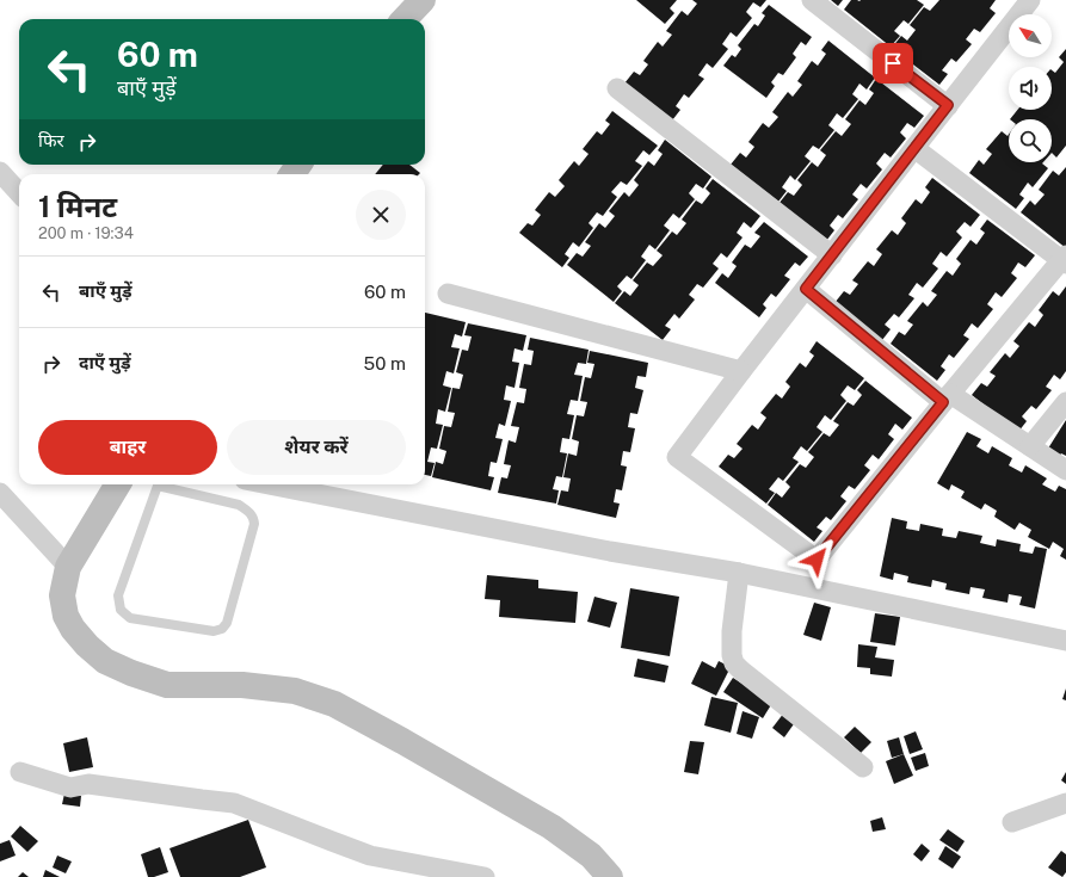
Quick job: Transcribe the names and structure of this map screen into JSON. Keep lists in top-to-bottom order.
{
  "north": "top left",
  "page": {
    "turn": ["60 m", "बाएँ मुड़ें"],
    "then": "फिर",
    "heading": ["1 मिनट", "200 m · 19:34"],
    "list": [
      {
        "name": "बाएँ मुड़ें",
        "value": "60 m"
      },
      {
        "name": "दाएँ मुड़ें",
        "value": "50 m"
      }
    ],
    "buttons": ["बाहर", "शेयर करें"]
  }
}
